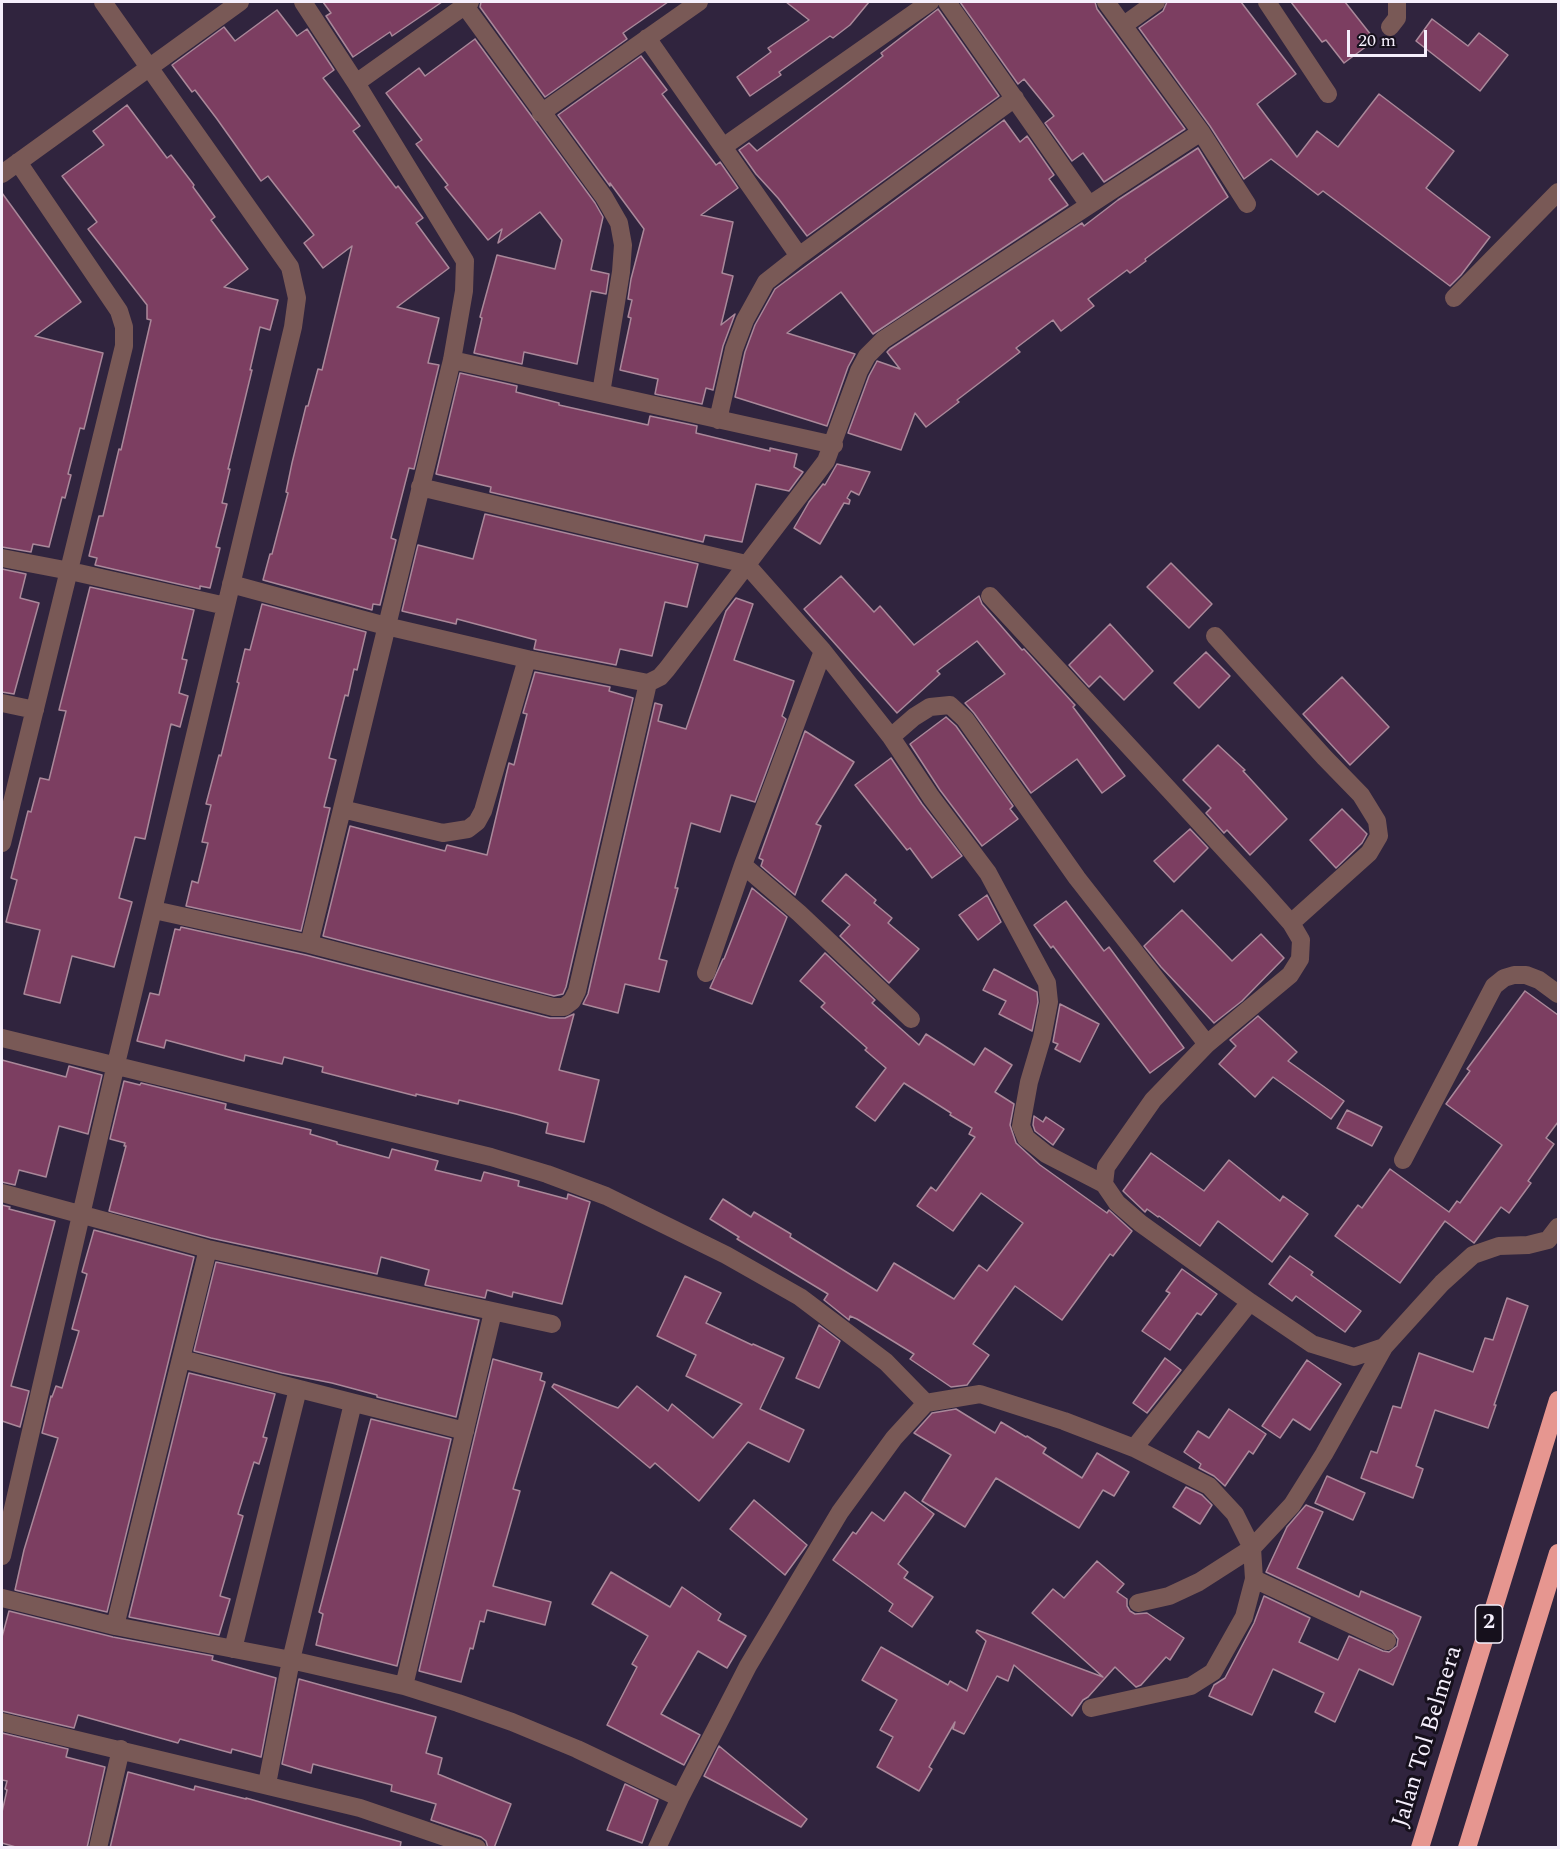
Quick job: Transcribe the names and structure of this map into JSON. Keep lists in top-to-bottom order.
{
  "streets": {
    "highway": ["2", "Jalan Tol Belmera"]
  },
  "scale_bar": "20 m"
}
